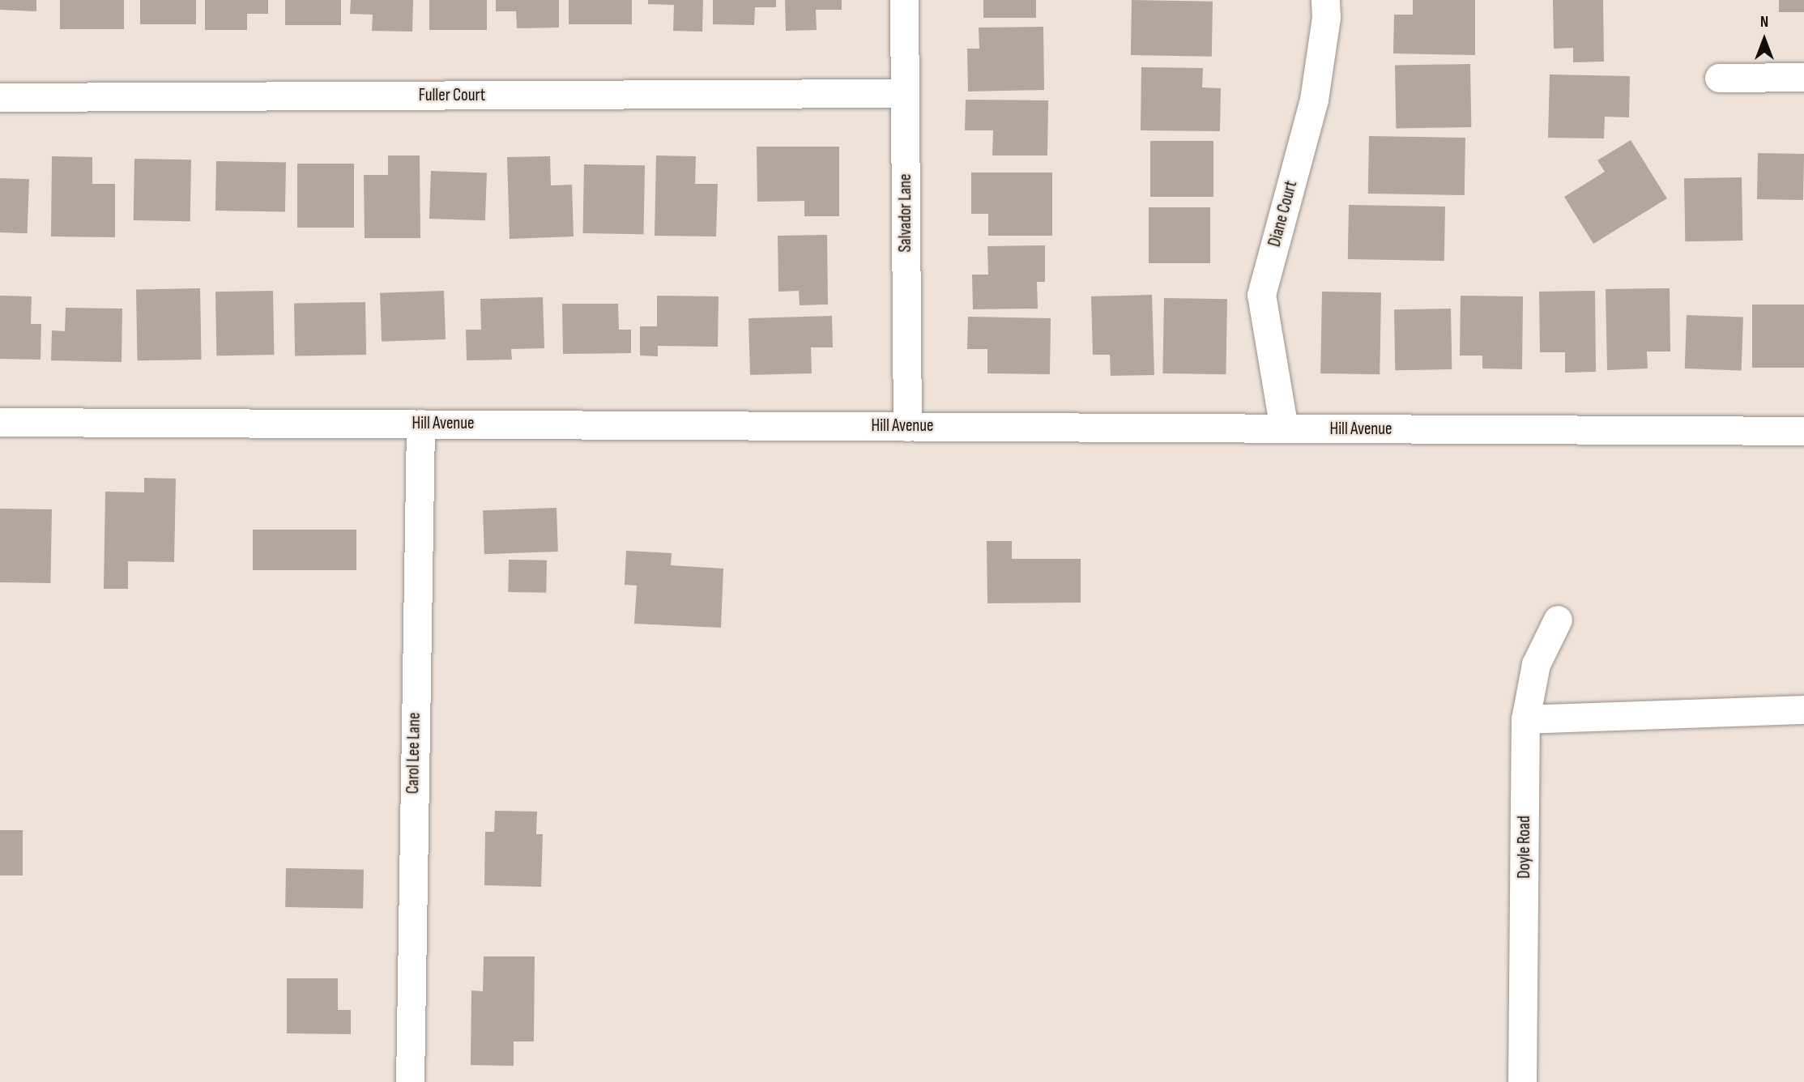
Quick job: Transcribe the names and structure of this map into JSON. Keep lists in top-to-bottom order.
{
  "streets": {
    "street": [
      "Fuller Court",
      "Salvador Lane",
      "Diane Court",
      "Hill Avenue",
      "Carol Lee Lane",
      "Doyle Road"
    ]
  },
  "crossings": [
    ["Fuller Court", "Salvador Lane"],
    ["Salvador Lane", "Hill Avenue"],
    ["Diane Court", "Hill Avenue"],
    ["Hill Avenue", "Carol Lee Lane"]
  ],
  "north": "top"
}
